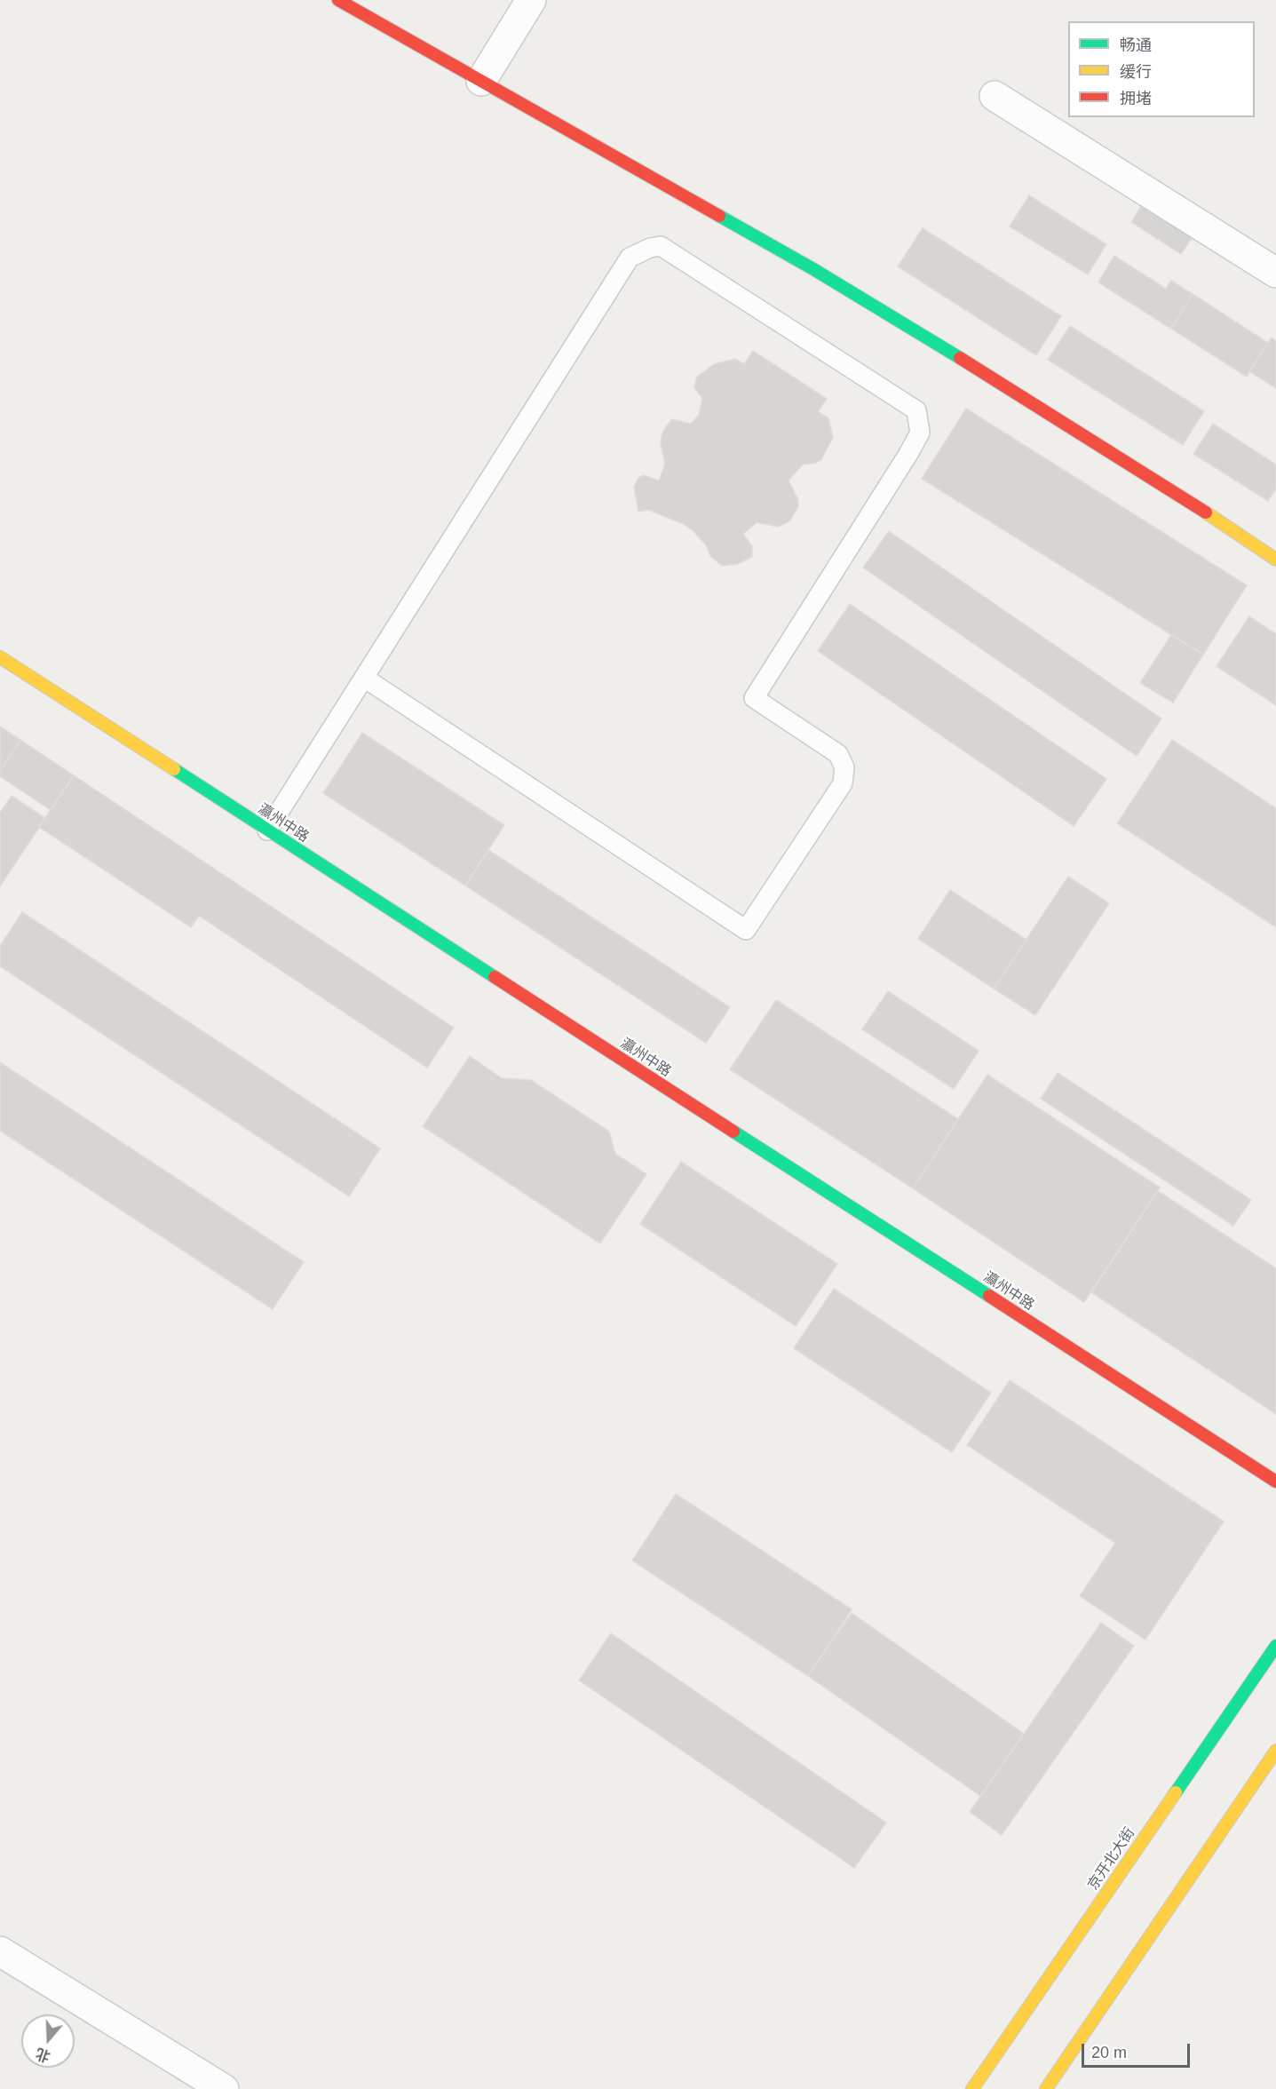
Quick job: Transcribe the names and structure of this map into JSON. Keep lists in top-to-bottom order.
{
  "streets": {
    "main road": ["瀛州中路", "京开北大街"]
  },
  "legend": ["畅通", "缓行", "拥堵"],
  "scale_bar": "20 m",
  "north": "bottom"
}
